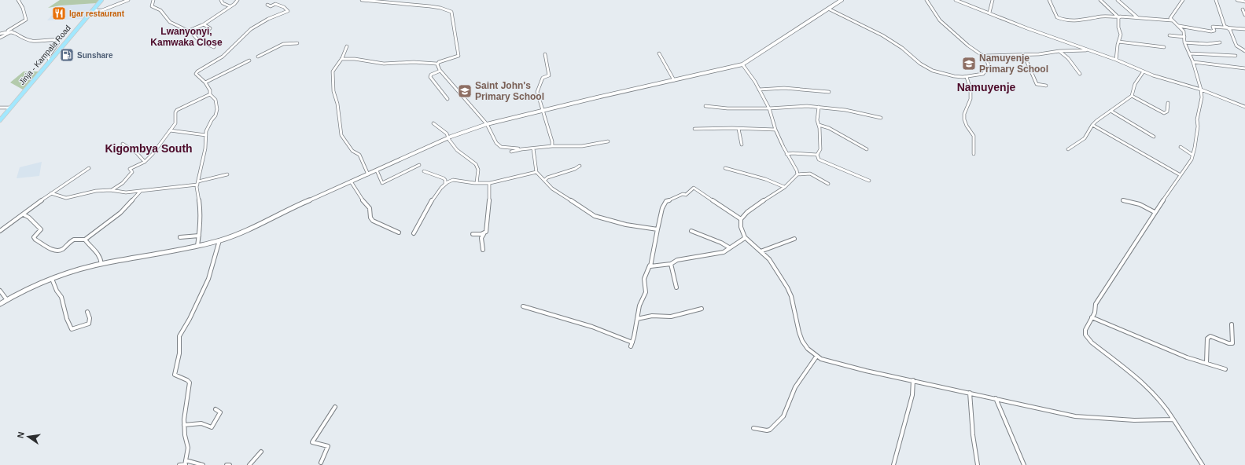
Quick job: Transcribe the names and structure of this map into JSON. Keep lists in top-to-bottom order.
{
  "streets": {
    "highway": ["Jinja - Kampala Road"]
  },
  "districts": ["Lwanyonyi, Kamwaka Close", "Namuyenje", "Kigombya South"],
  "places": {
    "restaurant": ["Igar restaurant"],
    "fuel station": ["Sunshare"],
    "school or university": ["Namuyenje Primary School", "Saint John's Primary School"]
  },
  "north": "left"
}
